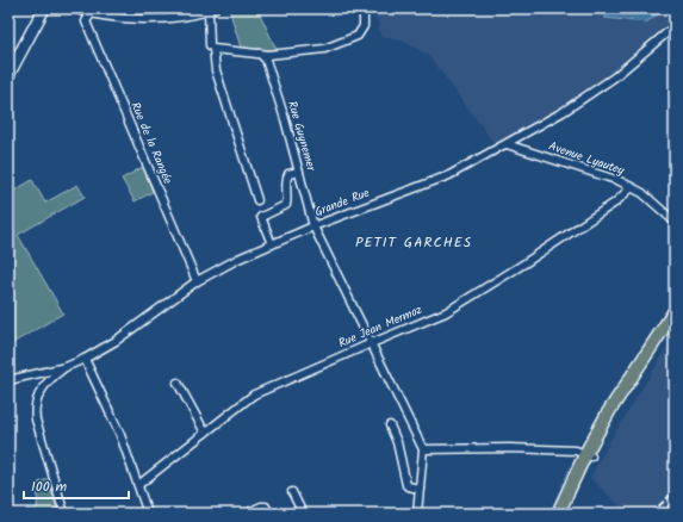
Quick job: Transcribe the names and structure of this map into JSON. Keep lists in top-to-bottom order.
{
  "streets": {
    "street": [
      "Rue Guynemer",
      "Rue de la Rangée",
      "Avenue Lyautey",
      "Grande Rue",
      "Rue Jean Mermoz"
    ]
  },
  "crossings": [
    ["Rue Guynemer", "Grande Rue"],
    ["Rue Guynemer", "Rue Jean Mermoz"],
    ["Rue de la Rangée", "Grande Rue"],
    ["Avenue Lyautey", "Grande Rue"],
    ["Avenue Lyautey", "Rue Jean Mermoz"]
  ],
  "districts": ["PETIT GARCHES"],
  "scale_bar": "100 m"
}
